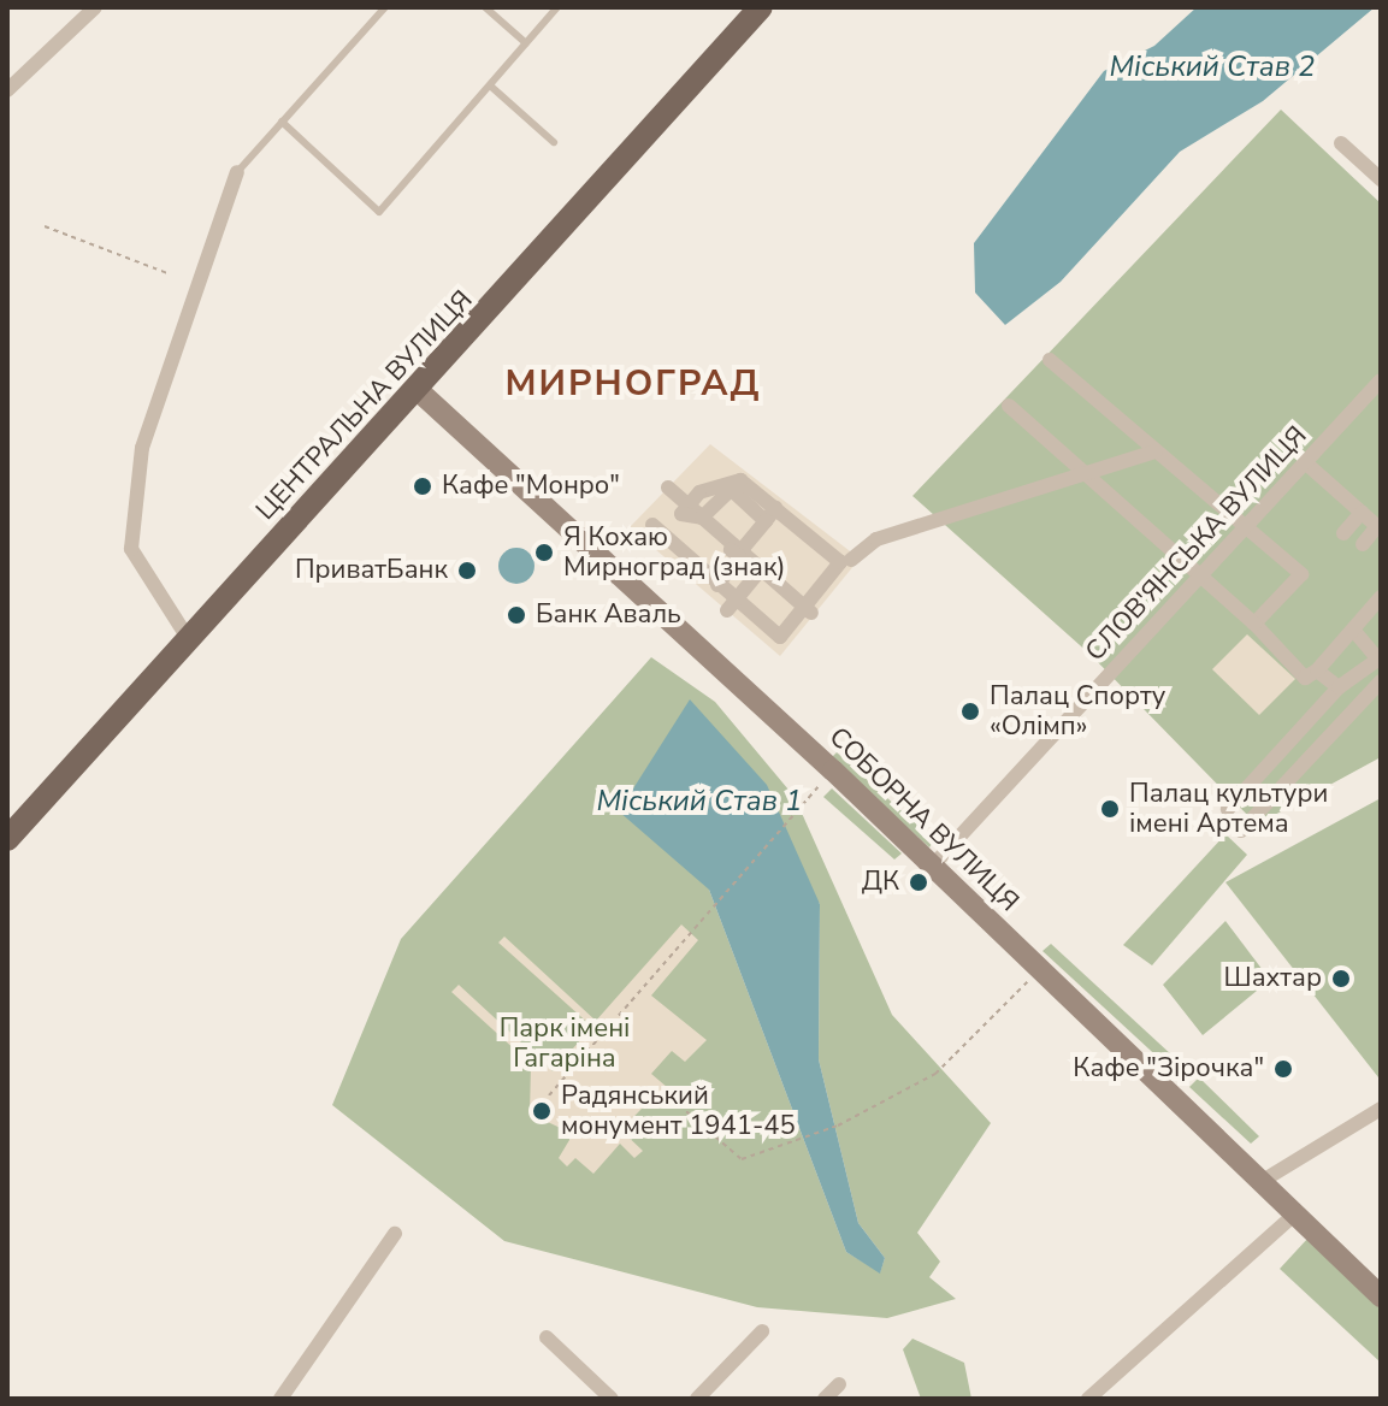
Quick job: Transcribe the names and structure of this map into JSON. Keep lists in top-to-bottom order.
{
  "streets": {
    "main road": ["ЦЕНТРАЛЬНА ВУЛИЦЯ"],
    "street": ["СЛОВ'ЯНСЬКА ВУЛИЦЯ", "СОБОРНА ВУЛИЦЯ"]
  },
  "crossings": [
    ["ЦЕНТРАЛЬНА ВУЛИЦЯ", "СОБОРНА ВУЛИЦЯ"],
    ["СЛОВ'ЯНСЬКА ВУЛИЦЯ", "СОБОРНА ВУЛИЦЯ"]
  ],
  "districts": ["МИРНОГРАД"],
  "water": ["Міський Став 2", "Міський Став 1"],
  "parks": ["Парк імені Гагаріна"],
  "places": [
    "Кафе \"Монро\"",
    "Я Кохаю Мирноград (знак)",
    "ПриватБанк",
    "Банк Аваль",
    "Палац Спорту «Олімп»",
    "Палац культури імені Артема",
    "ДК",
    "Шахтар",
    "Кафе \"Зірочка\"",
    "Радянський монумент 1941-45"
  ]
}
